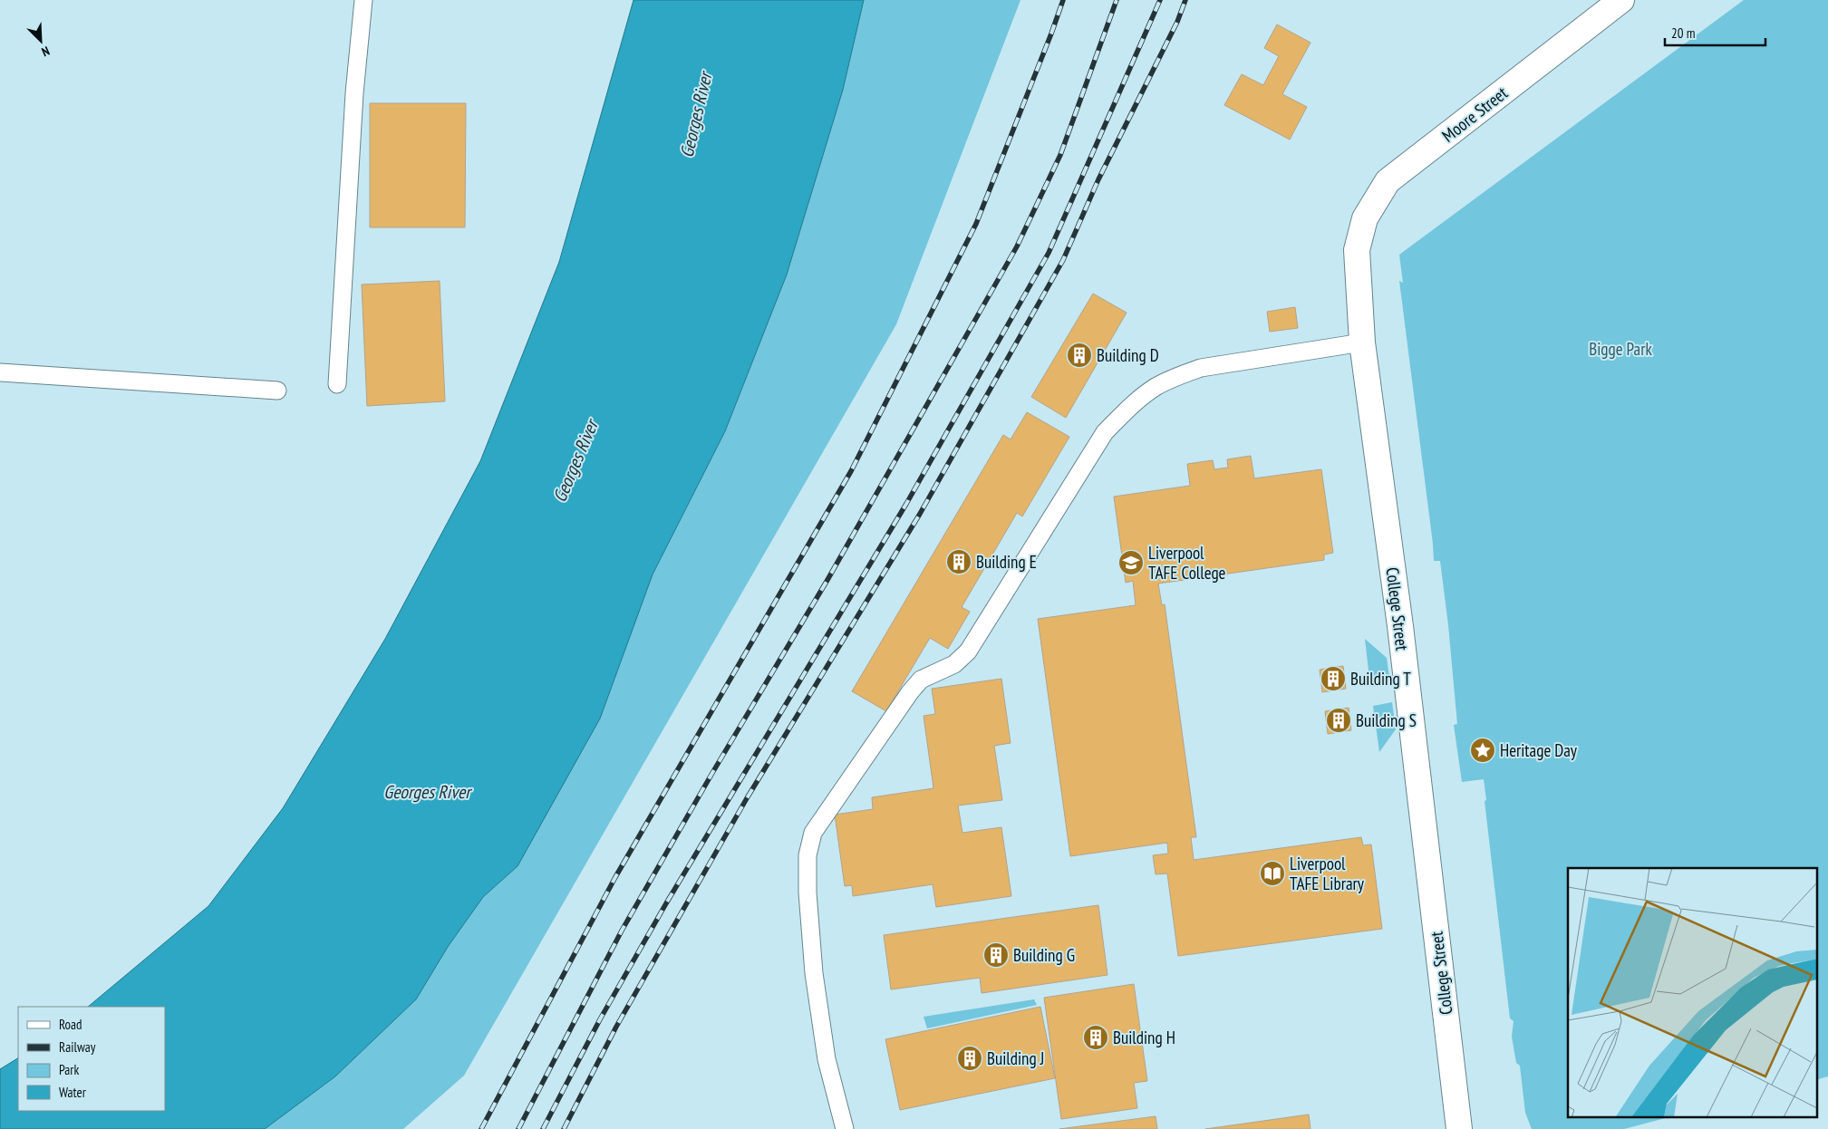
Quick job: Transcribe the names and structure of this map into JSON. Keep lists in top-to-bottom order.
{
  "streets": {
    "street": ["Moore Street", "College Street"]
  },
  "crossings": [
    ["Moore Street", "College Street"]
  ],
  "water": ["Georges River"],
  "parks": ["Bigge Park"],
  "places": {
    "building": [
      "Building D",
      "Building E",
      "Building T",
      "Building S",
      "Building G",
      "Building H",
      "Building J"
    ],
    "school or university": ["Liverpool TAFE College"],
    "place": ["Heritage Day"],
    "library": ["Liverpool TAFE Library"]
  },
  "legend": [
    "Road",
    "Railway",
    "Park",
    "Water"
  ],
  "scale_bar": "20 m",
  "north": "bottom right"
}
